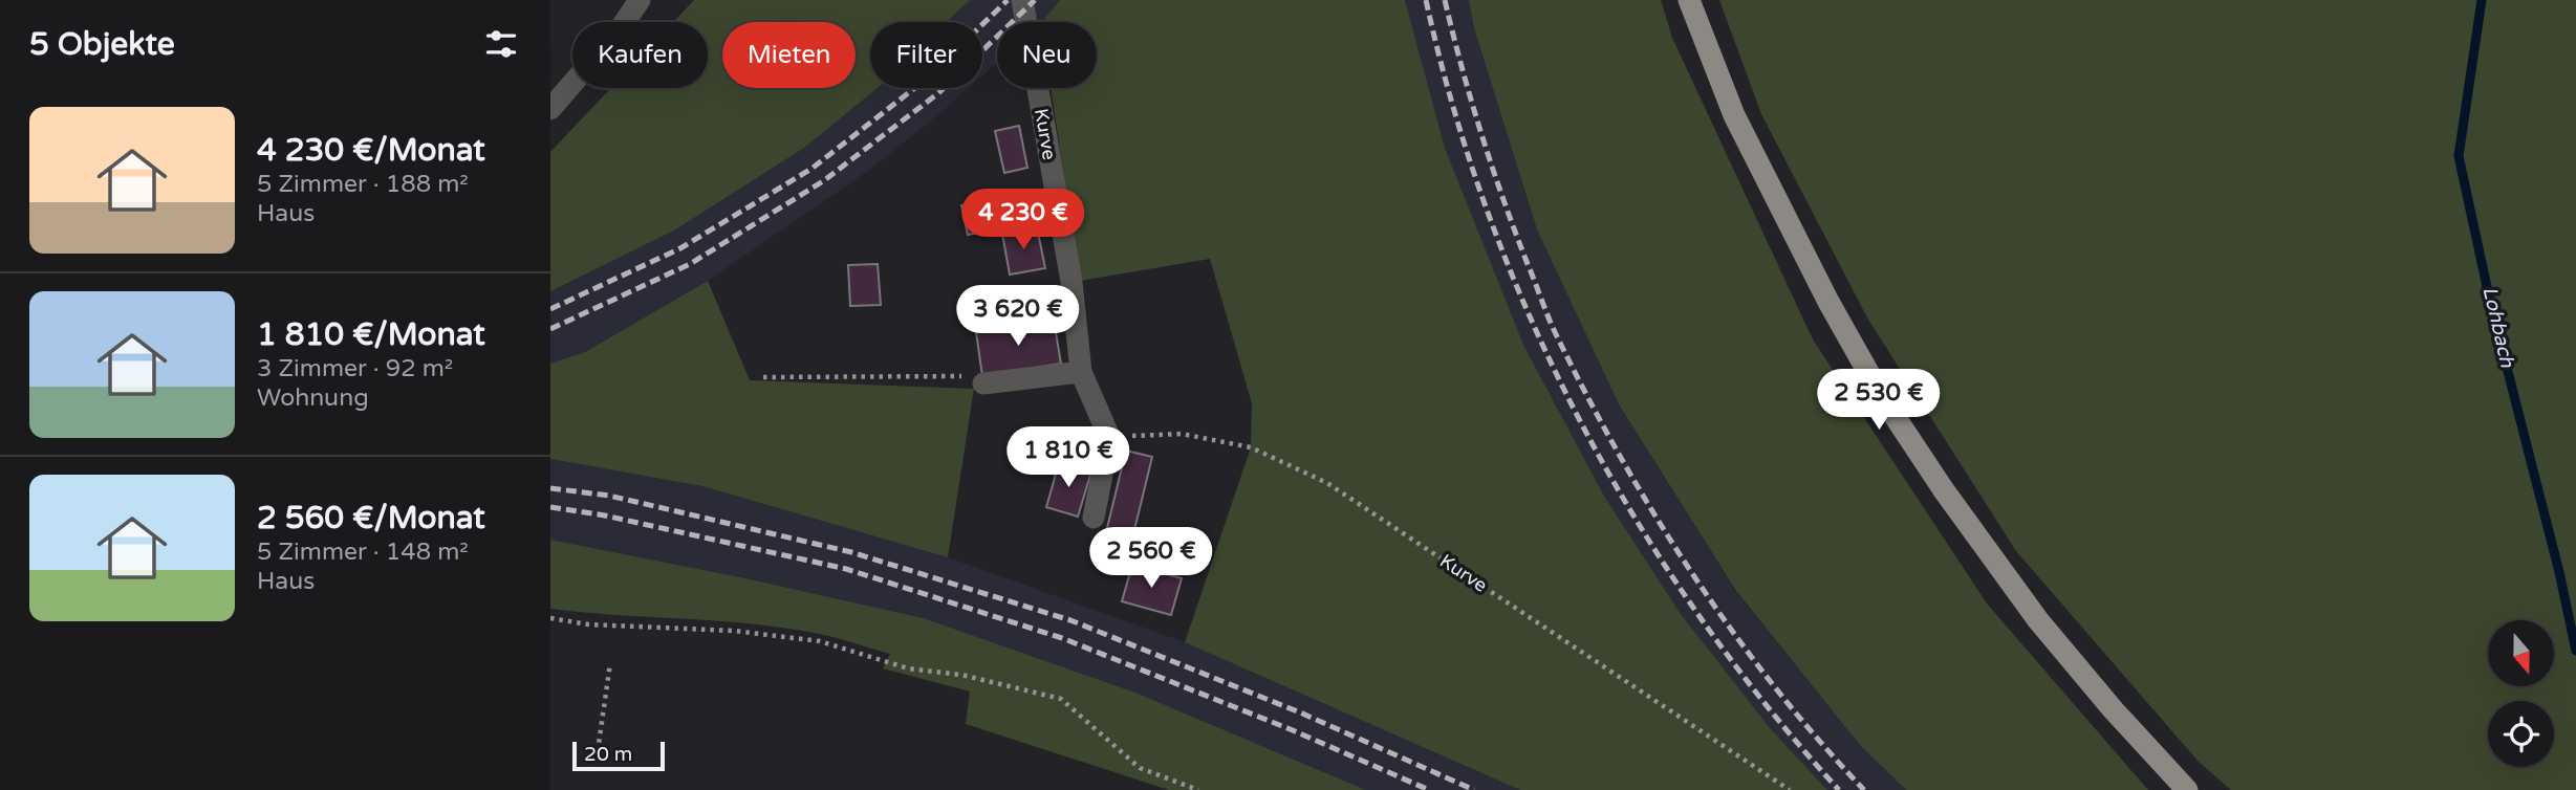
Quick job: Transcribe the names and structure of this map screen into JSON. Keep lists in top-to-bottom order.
{
  "streets": {
    "street": ["Kurve"]
  },
  "water": ["Lohbach"],
  "scale_bar": "20 m",
  "north": "bottom",
  "page": {
    "heading": "5 Objekte",
    "chip": [
      "Kaufen",
      "Mieten",
      "Filter",
      "Neu"
    ],
    "list": [
      {
        "name": "4 230 €/Monat",
        "note": "5 Zimmer · 188 m² · Haus"
      },
      {
        "name": "1 810 €/Monat",
        "note": "3 Zimmer · 92 m² · Wohnung"
      },
      {
        "name": "2 560 €/Monat",
        "note": "5 Zimmer · 148 m² · Haus"
      }
    ],
    "price": [
      "4 230 €",
      "3 620 €",
      "2 530 €",
      "1 810 €",
      "2 560 €"
    ],
    "scale": "20 m"
  }
}
